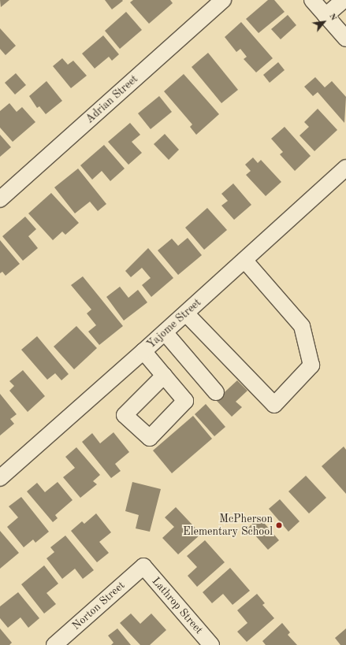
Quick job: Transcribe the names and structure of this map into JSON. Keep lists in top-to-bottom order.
{
  "streets": {
    "street": [
      "Adrian Street",
      "Yajome Street",
      "Norton Street",
      "Lathrop Street"
    ]
  },
  "crossings": [
    ["Norton Street", "Lathrop Street"]
  ],
  "places": ["McPherson Elementary School"],
  "north": "top right"
}
